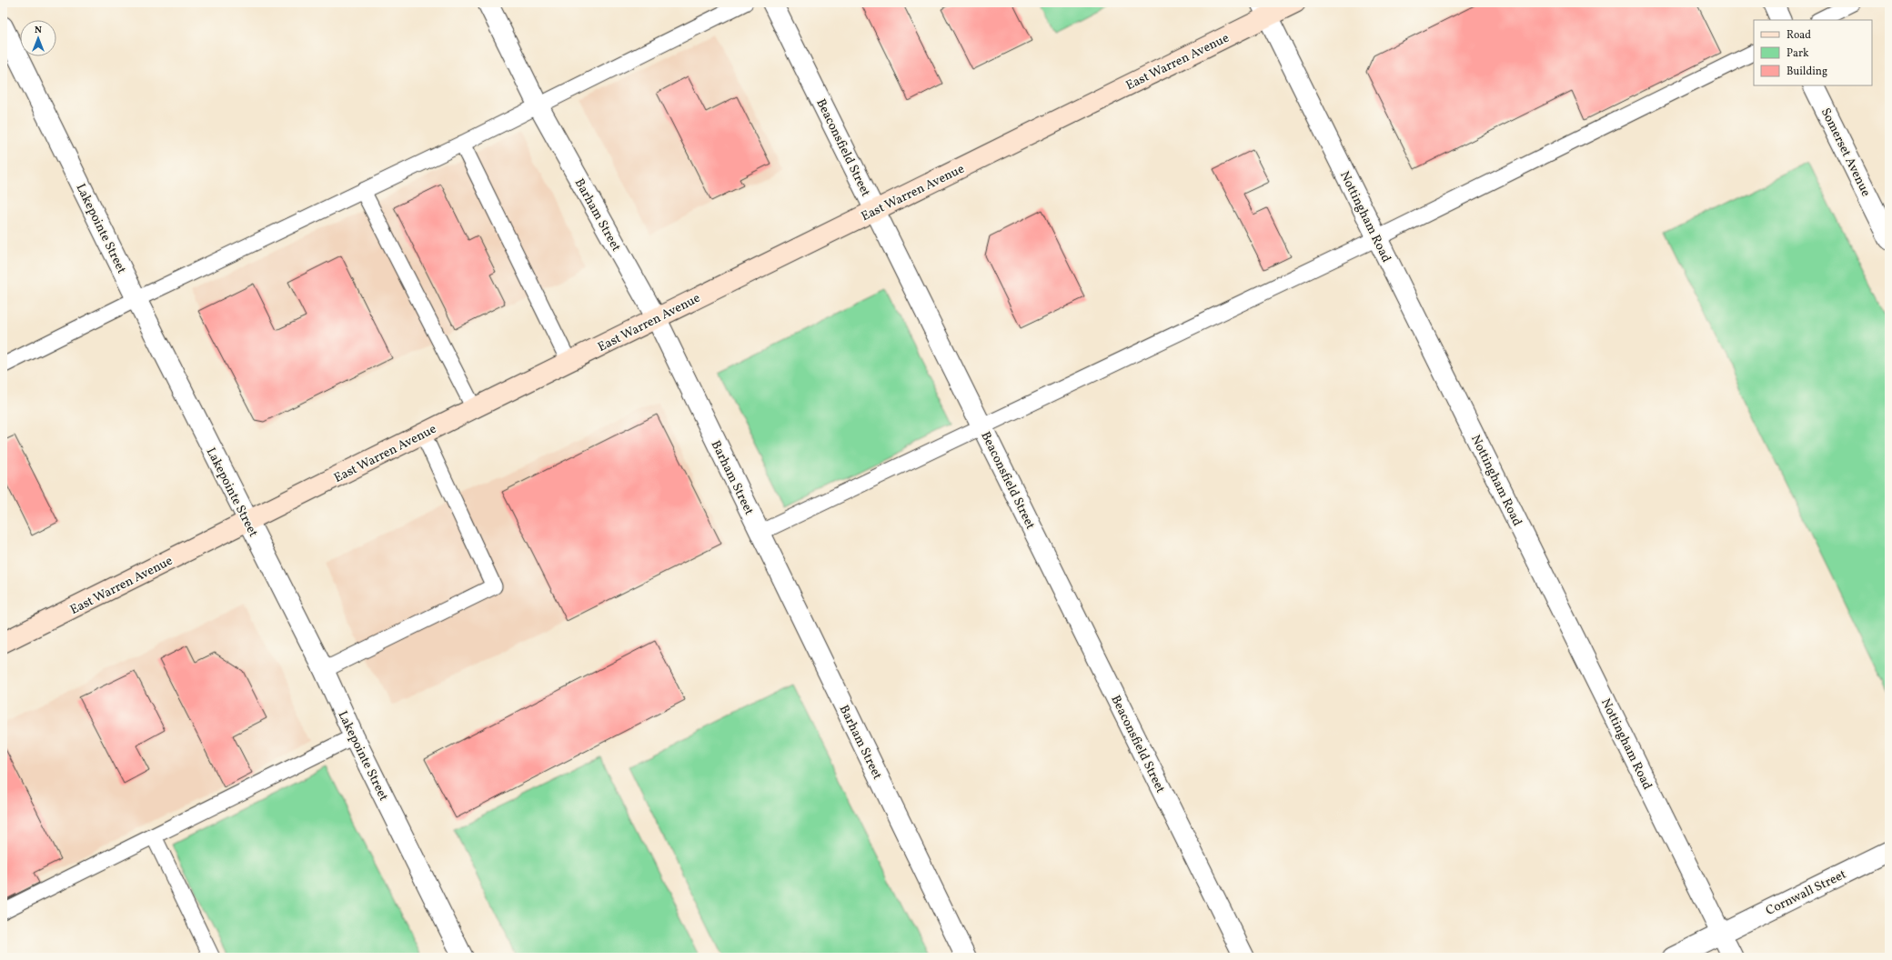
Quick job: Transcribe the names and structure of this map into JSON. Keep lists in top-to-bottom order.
{
  "streets": {
    "main road": ["East Warren Avenue"],
    "street": [
      "Beaconsfield Street",
      "Somerset Avenue",
      "Barham Street",
      "Nottingham Road",
      "Lakepointe Street",
      "Cornwall Street"
    ]
  },
  "crossings": [
    ["East Warren Avenue", "Beaconsfield Street"],
    ["East Warren Avenue", "Barham Street"],
    ["East Warren Avenue", "Nottingham Road"],
    ["East Warren Avenue", "Lakepointe Street"],
    ["Nottingham Road", "Cornwall Street"]
  ],
  "legend": ["Road", "Park", "Building"],
  "north": "top"
}
